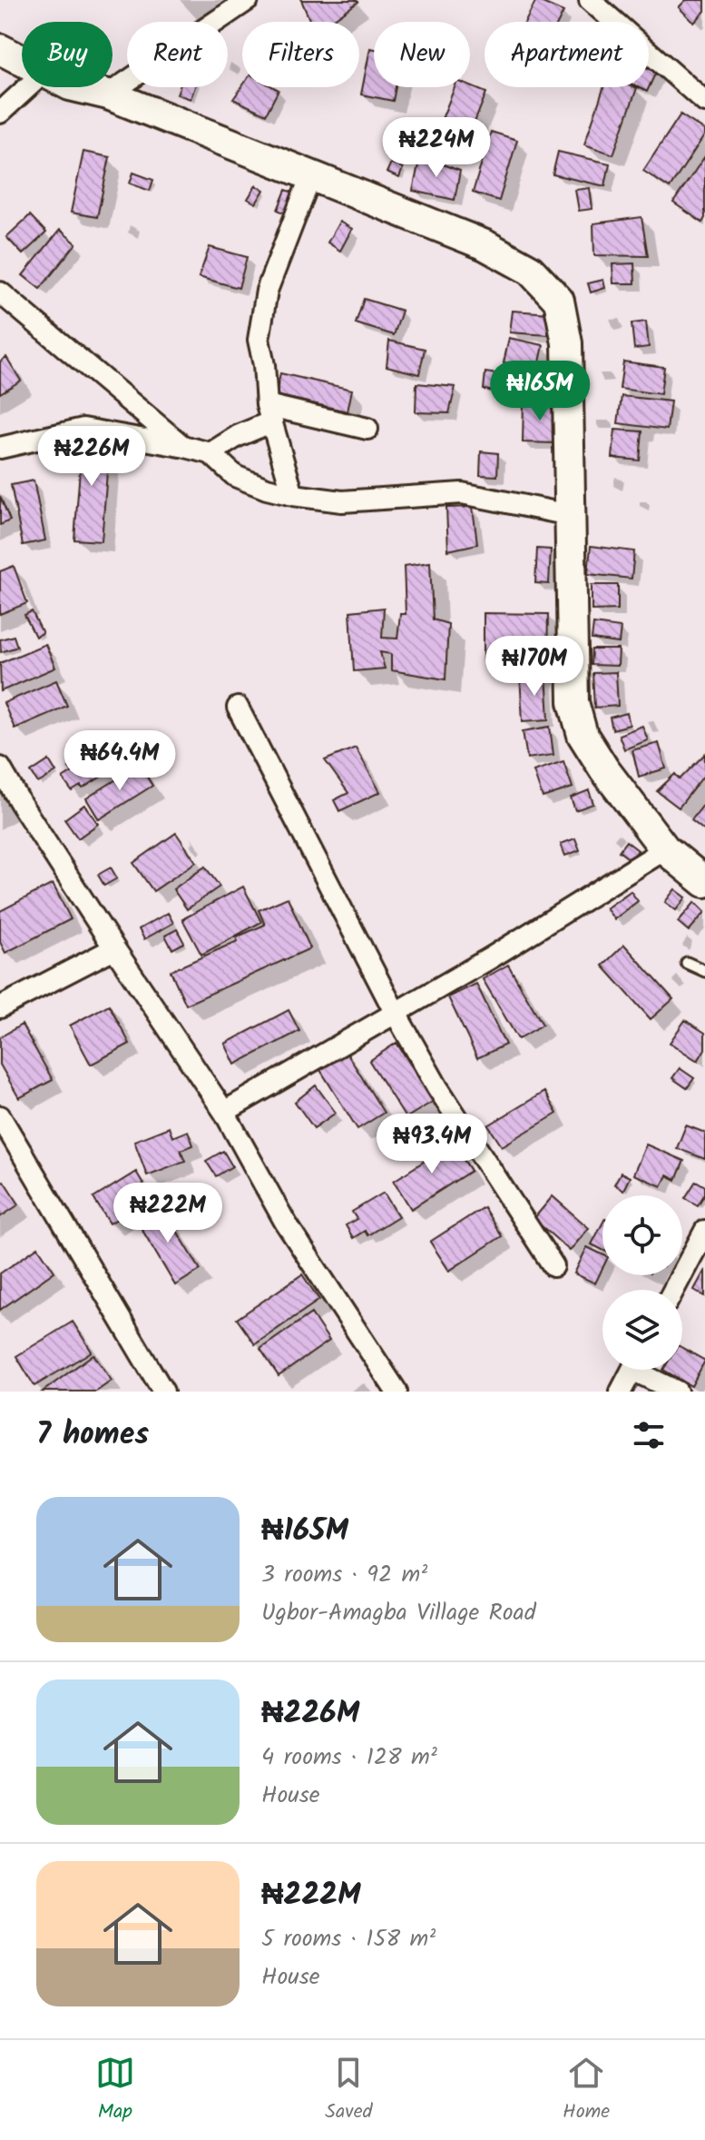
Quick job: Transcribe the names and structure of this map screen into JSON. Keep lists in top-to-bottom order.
{
  "page": {
    "chip": [
      "Buy",
      "Rent",
      "Filters",
      "New",
      "Apartment"
    ],
    "price": [
      "₦224M",
      "₦165M",
      "₦226M",
      "₦170M",
      "₦64.4M",
      "₦93.4M",
      "₦222M"
    ],
    "heading": "7 homes",
    "list": [
      {
        "name": "₦165M",
        "note": "3 rooms · 92 m² · Ugbor-Amagba Village Road"
      },
      {
        "name": "₦226M",
        "note": "4 rooms · 128 m² · House"
      },
      {
        "name": "₦222M",
        "note": "5 rooms · 158 m² · House"
      }
    ],
    "tabs": ["Map", "Saved", "Home"]
  }
}
